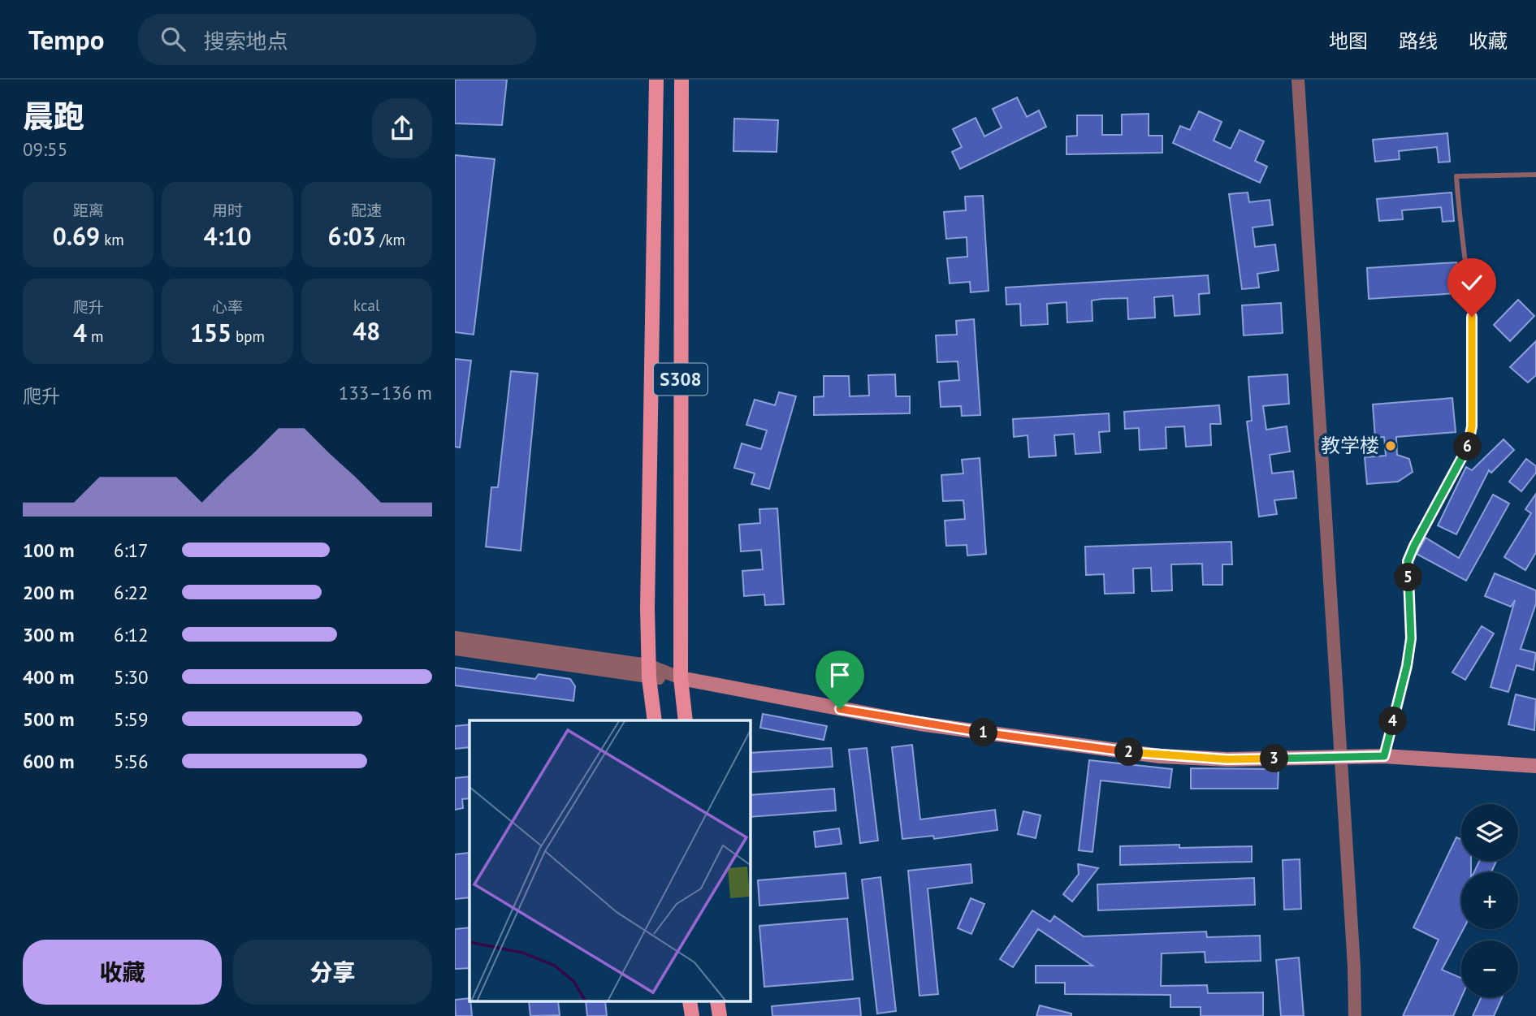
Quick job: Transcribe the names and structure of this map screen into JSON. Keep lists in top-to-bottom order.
{
  "streets": {
    "main road": ["S308"]
  },
  "places": ["教学楼"],
  "page": {
    "header": "Tempo",
    "search": "搜索地点",
    "nav": ["地图", "路线", "收藏"],
    "heading": ["晨跑", "09:55"],
    "stats": [
      ["距离", "0.69 km"],
      ["用时", "4:10"],
      ["配速", "6:03 /km"],
      ["爬升", "4 m"],
      ["心率", "155 bpm"],
      ["kcal", "48"]
    ],
    "chart": ["爬升", "133–136 m"],
    "pins": [
      "6",
      "5",
      "4",
      "1",
      "2",
      "3"
    ],
    "list": [
      {
        "name": "100 m",
        "note": "6:17"
      },
      {
        "name": "200 m",
        "note": "6:22"
      },
      {
        "name": "300 m",
        "note": "6:12"
      },
      {
        "name": "400 m",
        "note": "5:30"
      },
      {
        "name": "500 m",
        "note": "5:59"
      },
      {
        "name": "600 m",
        "note": "5:56"
      }
    ],
    "map_buttons": ["+", "−"],
    "buttons": ["收藏", "分享"]
  }
}
